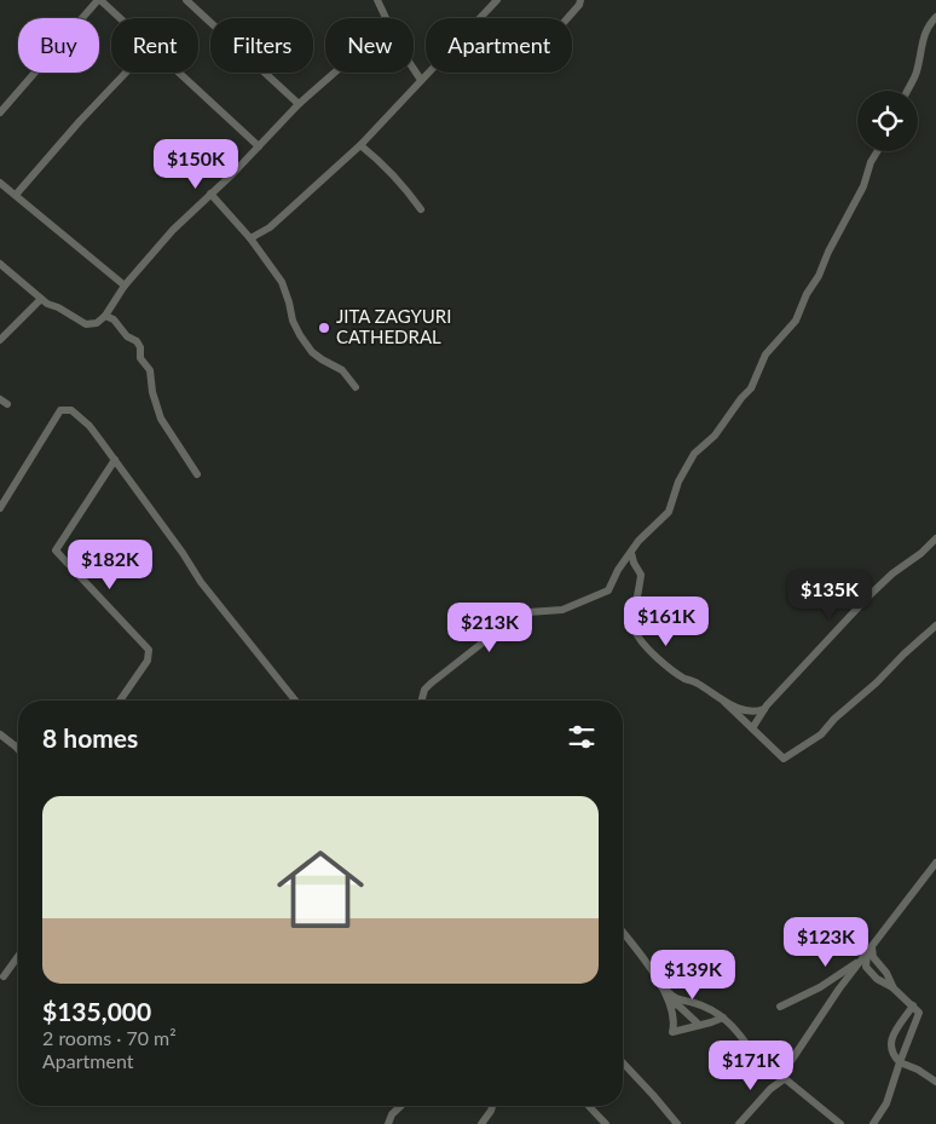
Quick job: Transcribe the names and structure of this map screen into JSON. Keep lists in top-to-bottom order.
{
  "places": ["JITA ZAGYURI CATHEDRAL"],
  "page": {
    "chip": [
      "Buy",
      "Rent",
      "Filters",
      "New",
      "Apartment"
    ],
    "price": [
      "$150K",
      "$182K",
      "$135K",
      "$161K",
      "$213K",
      "$123K",
      "$139K",
      "$171K"
    ],
    "heading": "8 homes",
    "list": [
      {
        "name": "$135,000",
        "note": "2 rooms · 70 m² · Apartment"
      }
    ]
  }
}
